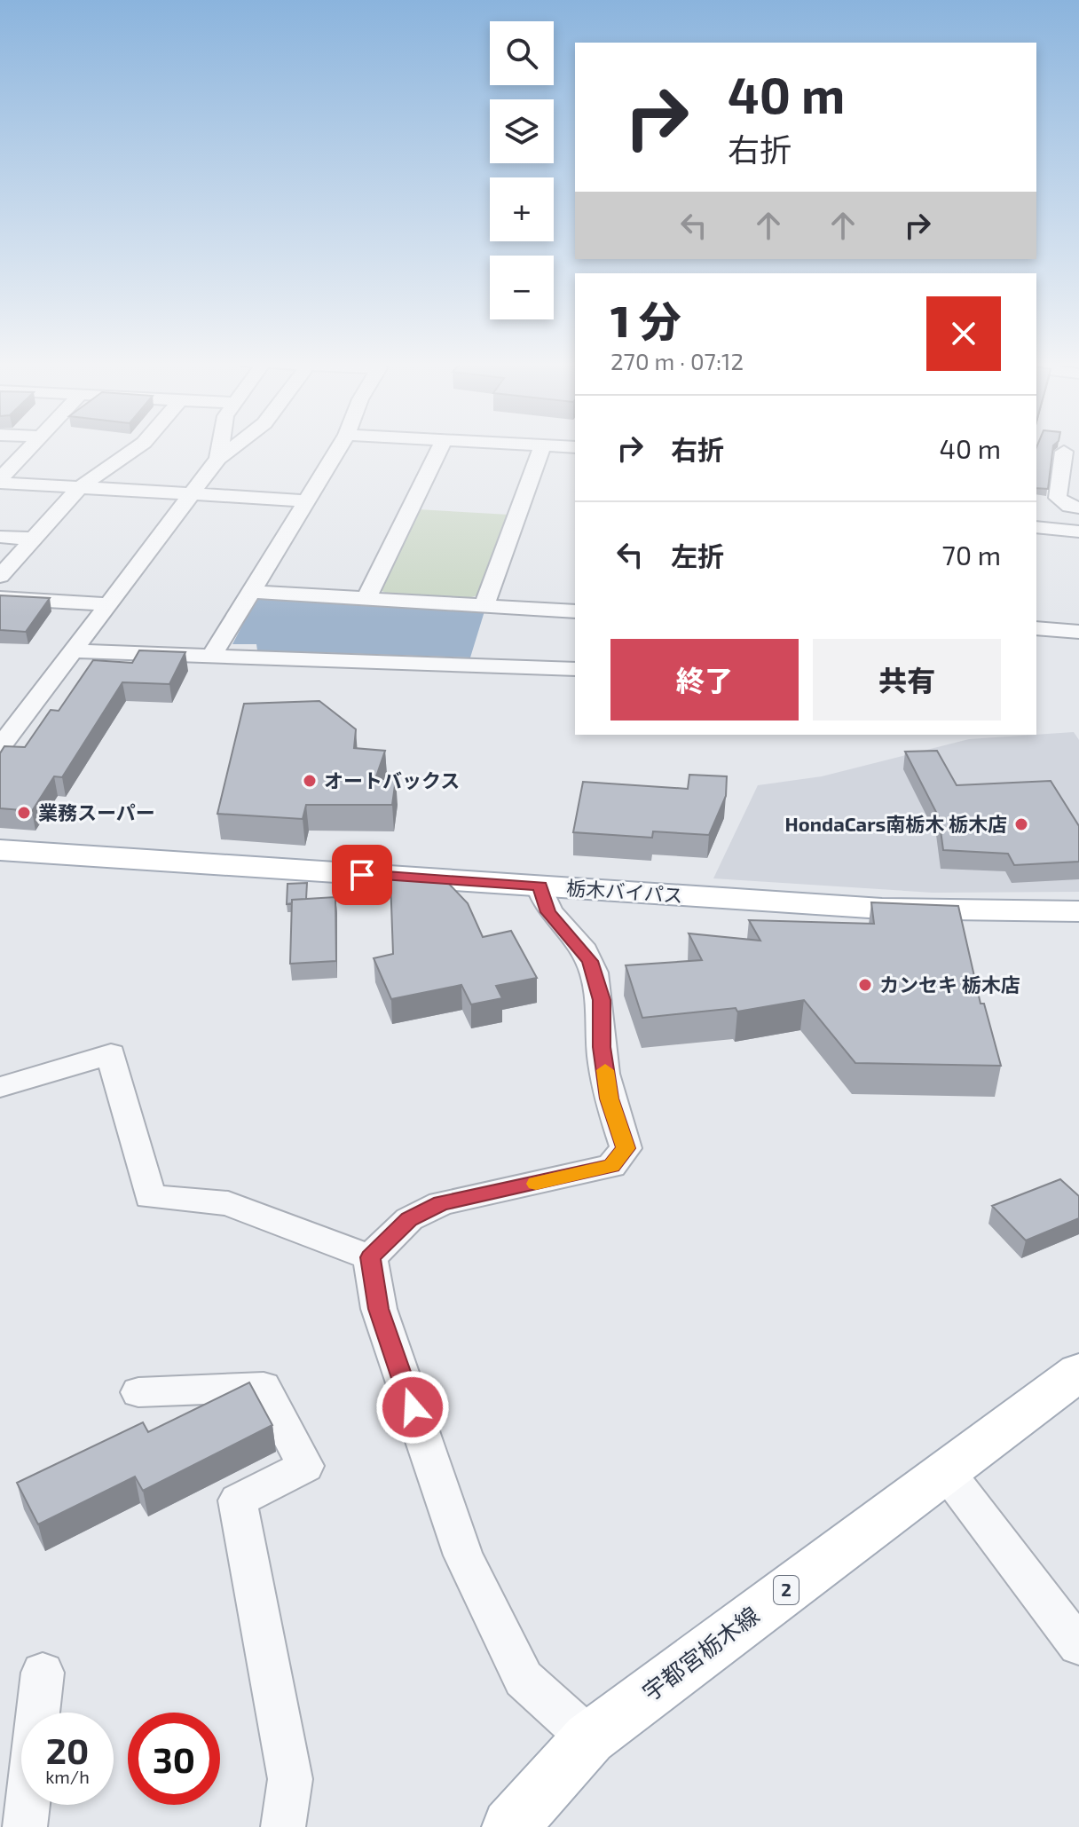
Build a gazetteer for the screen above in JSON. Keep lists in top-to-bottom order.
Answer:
{
  "streets": {
    "main road": ["栃木バイパス", "2", "宇都宮栃木線"]
  },
  "places": [
    "オートバックス",
    "業務スーパー",
    "HondaCars南栃木 栃木店",
    "カンセキ 栃木店"
  ],
  "page": {
    "map_buttons": ["+", "−"],
    "turn": ["40 m", "右折"],
    "heading": ["1 分", "270 m · 07:12"],
    "list": [
      {
        "name": "右折",
        "value": "40 m"
      },
      {
        "name": "左折",
        "value": "70 m"
      }
    ],
    "buttons": ["終了", "共有"],
    "speed": "20 km/h",
    "limit": "30"
  }
}
